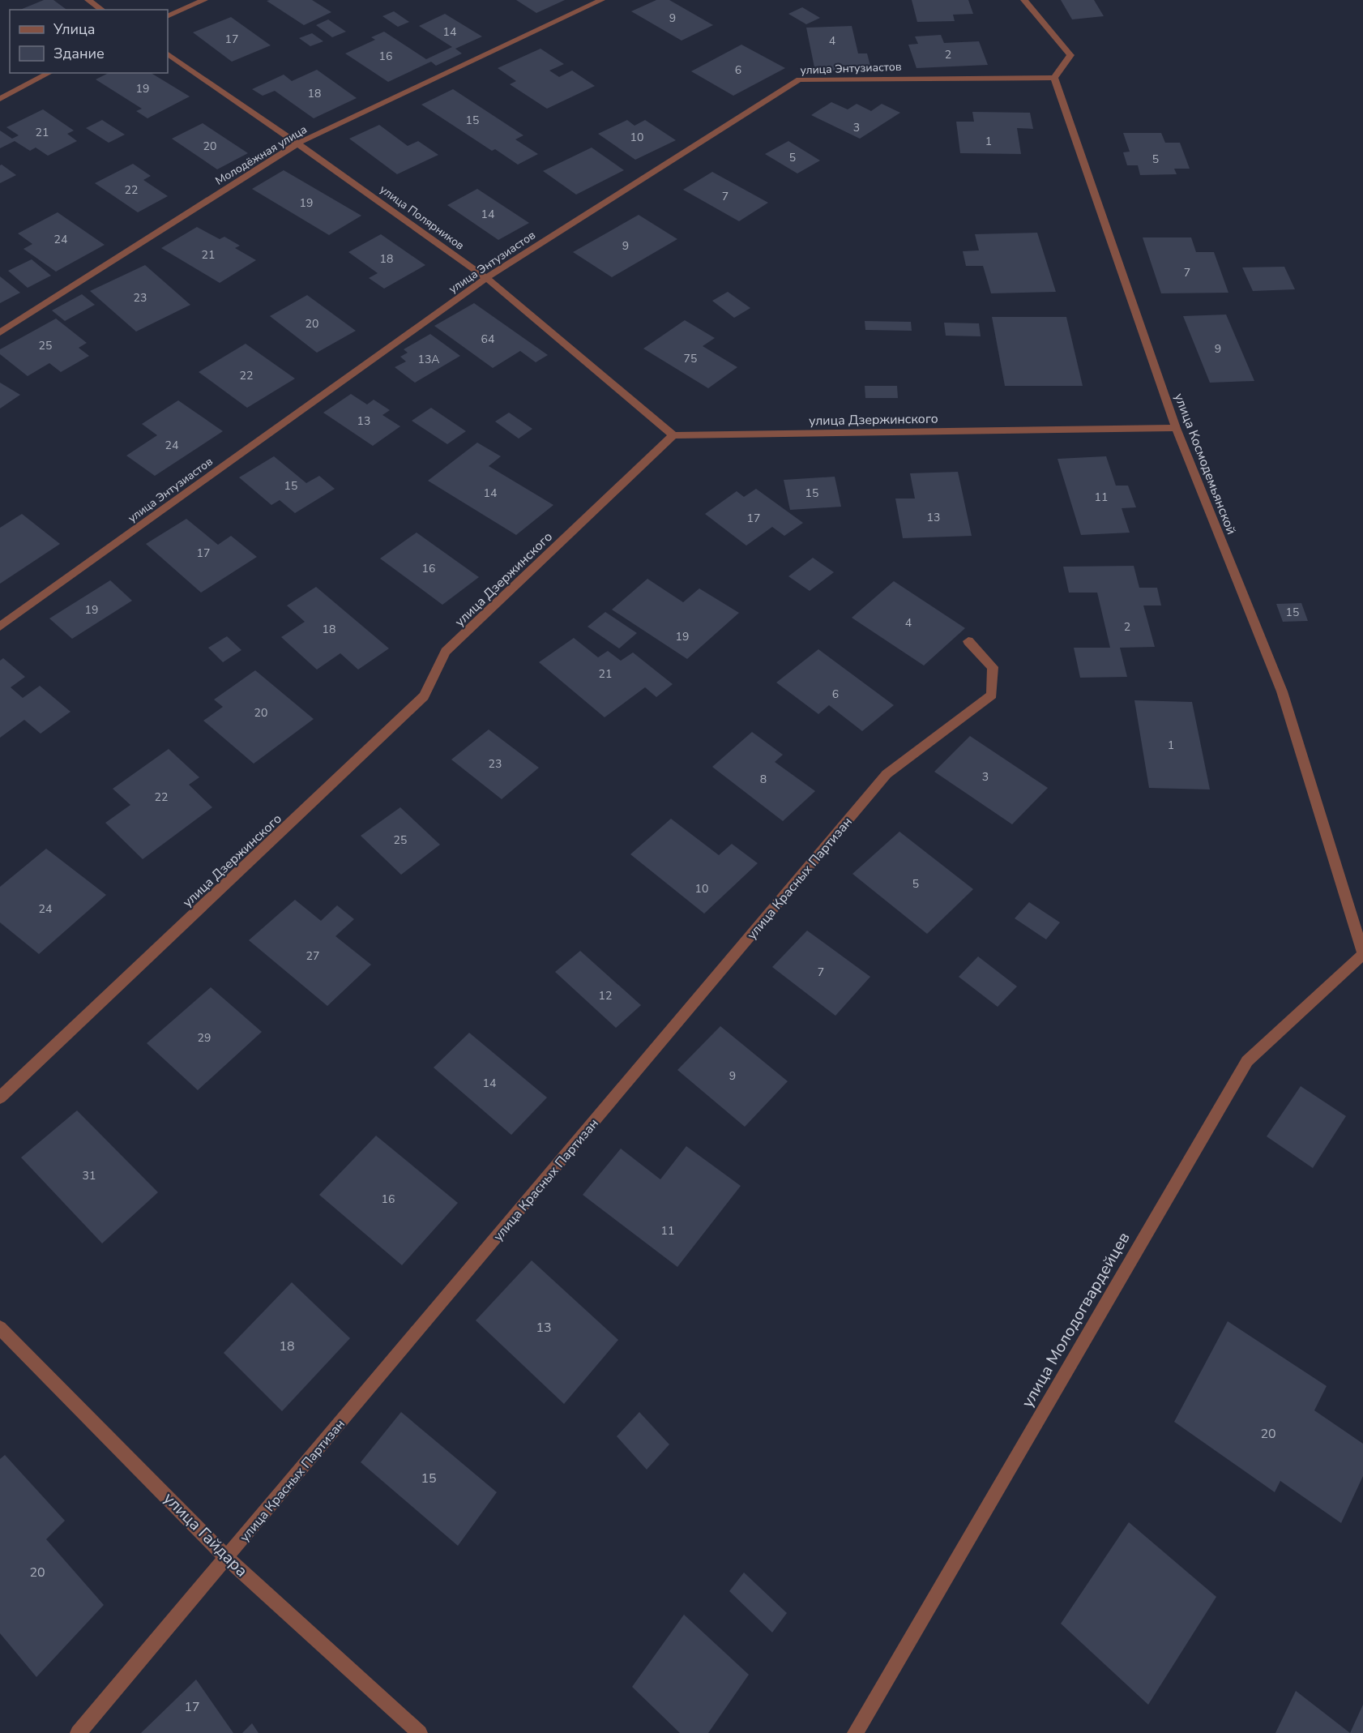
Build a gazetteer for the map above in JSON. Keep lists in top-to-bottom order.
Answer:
{
  "streets": {
    "street": [
      "улица Энтузиастов",
      "Молодёжная улица",
      "улица Полярников",
      "улица Дзержинского",
      "улица Космодемьянской",
      "улица Красных Партизан",
      "улица Молодогвардейцев",
      "улица Гайдара"
    ]
  },
  "crossings": [
    ["улица Энтузиастов", "улица Полярников"],
    ["улица Энтузиастов", "улица Космодемьянской"],
    ["Молодёжная улица", "улица Полярников"],
    ["улица Полярников", "улица Дзержинского"],
    ["улица Дзержинского", "улица Космодемьянской"],
    ["улица Космодемьянской", "улица Молодогвардейцев"],
    ["улица Красных Партизан", "улица Гайдара"]
  ],
  "house_numbers": [
    "9",
    "14",
    "17",
    "4",
    "2",
    "16",
    "6",
    "19",
    "18",
    "15",
    "3",
    "21",
    "10",
    "1",
    "20",
    "5",
    "5",
    "22",
    "7",
    "19",
    "14",
    "24",
    "9",
    "21",
    "18",
    "7",
    "23",
    "20",
    "64",
    "25",
    "9",
    "75",
    "13А",
    "22",
    "13",
    "24",
    "15",
    "14",
    "15",
    "11",
    "13",
    "17",
    "17",
    "16",
    "19",
    "15",
    "4",
    "2",
    "18",
    "19",
    "21",
    "6",
    "20",
    "1",
    "23",
    "3",
    "8",
    "22",
    "25",
    "5",
    "10",
    "24",
    "27",
    "7",
    "12",
    "29",
    "9",
    "14",
    "31",
    "16",
    "11",
    "13",
    "18",
    "20",
    "15",
    "20",
    "17"
  ],
  "legend": ["Улица", "Здание"]
}
